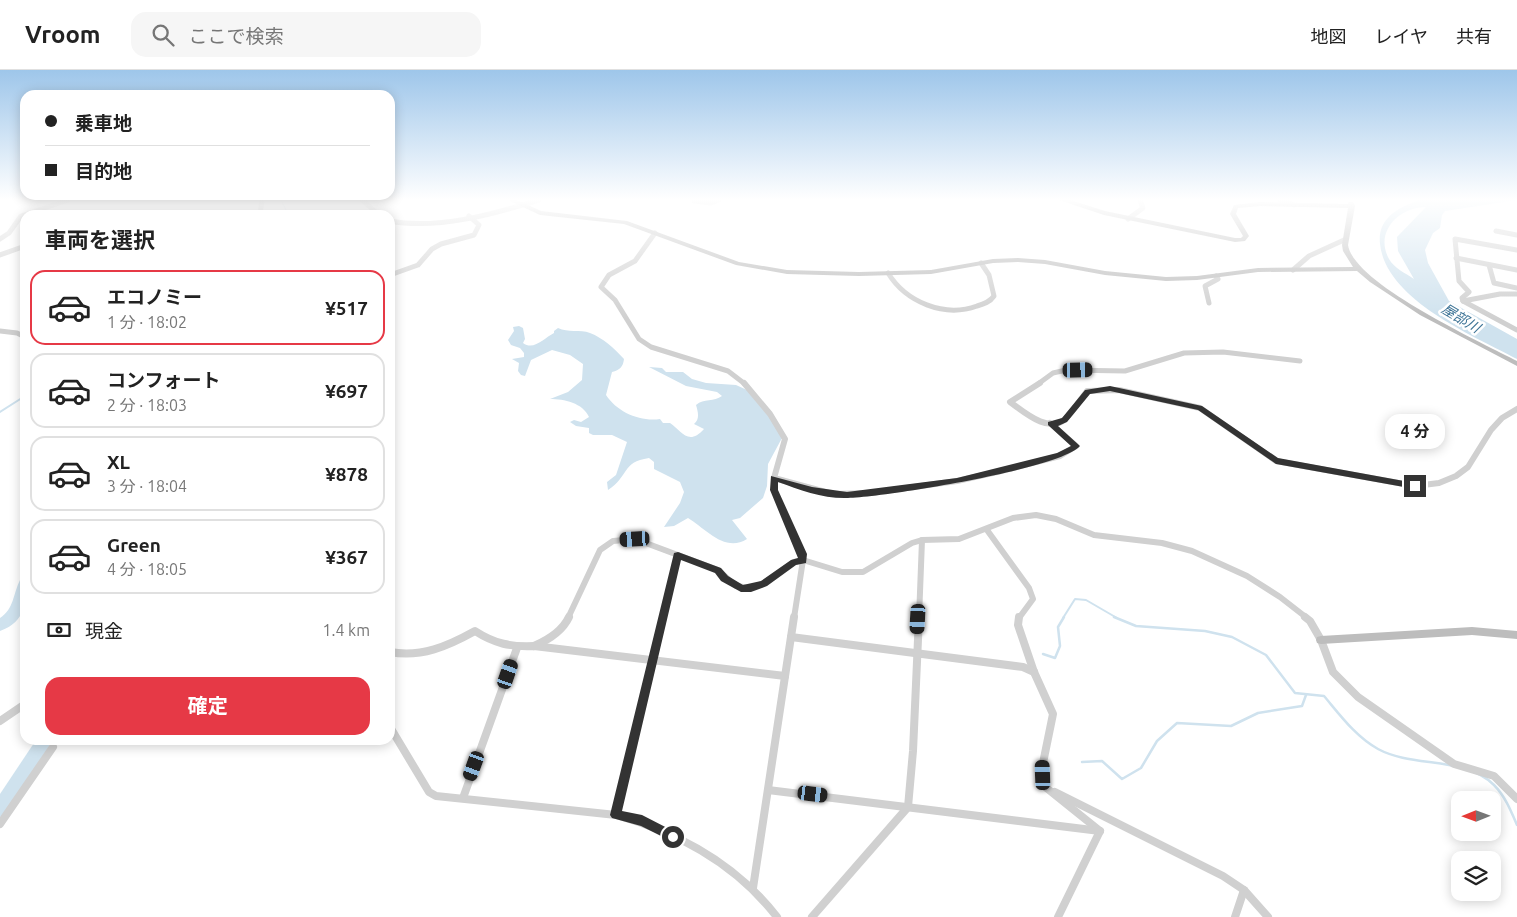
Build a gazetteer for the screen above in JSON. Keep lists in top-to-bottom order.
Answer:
{
  "water": ["屋部川"],
  "north": "left",
  "page": {
    "header": "Vroom",
    "search": "ここで検索",
    "nav": ["地図", "レイヤ", "共有"],
    "banner": ["乗車地", "目的地"],
    "heading": "車両を選択",
    "list": [
      {
        "name": "エコノミー",
        "note": "1 分 · 18:02",
        "value": "¥517"
      },
      {
        "name": "コンフォート",
        "note": "2 分 · 18:03",
        "value": "¥697"
      },
      {
        "name": "XL",
        "note": "3 分 · 18:04",
        "value": "¥878"
      },
      {
        "name": "Green",
        "note": "4 分 · 18:05",
        "value": "¥367"
      }
    ],
    "bubble": "4 分",
    "pay": ["現金", "1.4 km"],
    "buttons": "確定"
  }
}
